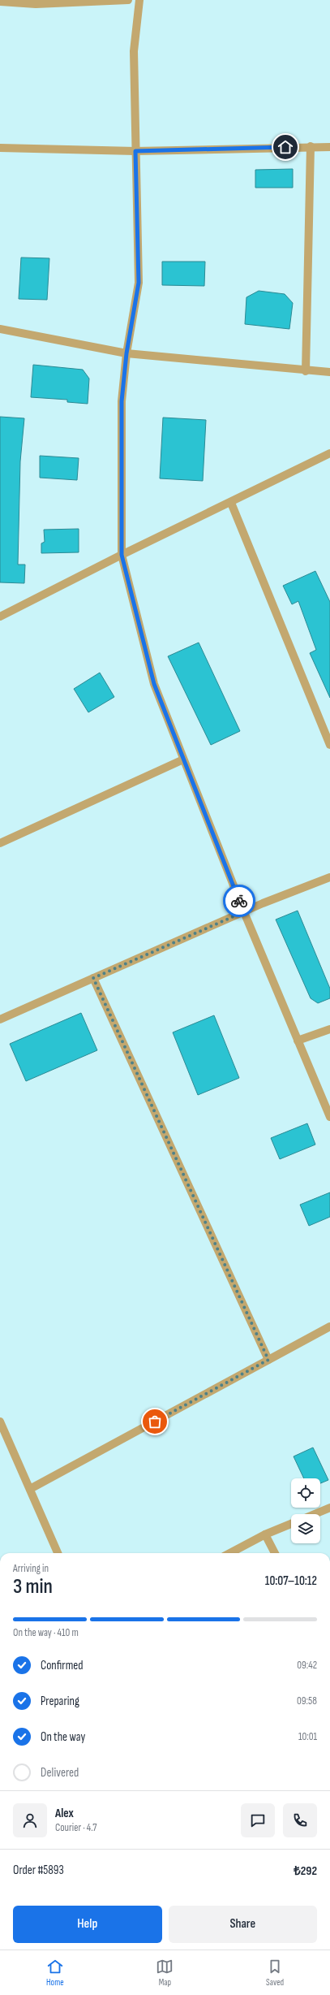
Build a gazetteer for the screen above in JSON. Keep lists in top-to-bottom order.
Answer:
{
  "page": {
    "heading": ["3 min", "Arriving in", "10:07–10:12"],
    "panel": [
      "Alex",
      "Courier · 4.7",
      "Order #5893",
      "₺292"
    ],
    "bar": "On the way · 410 m",
    "list": [
      ["Confirmed", "09:42"],
      ["Preparing", "09:58"],
      ["On the way", "10:01"],
      "Delivered"
    ],
    "buttons": ["Help", "Share"],
    "tabs": ["Home", "Map", "Saved"]
  }
}
